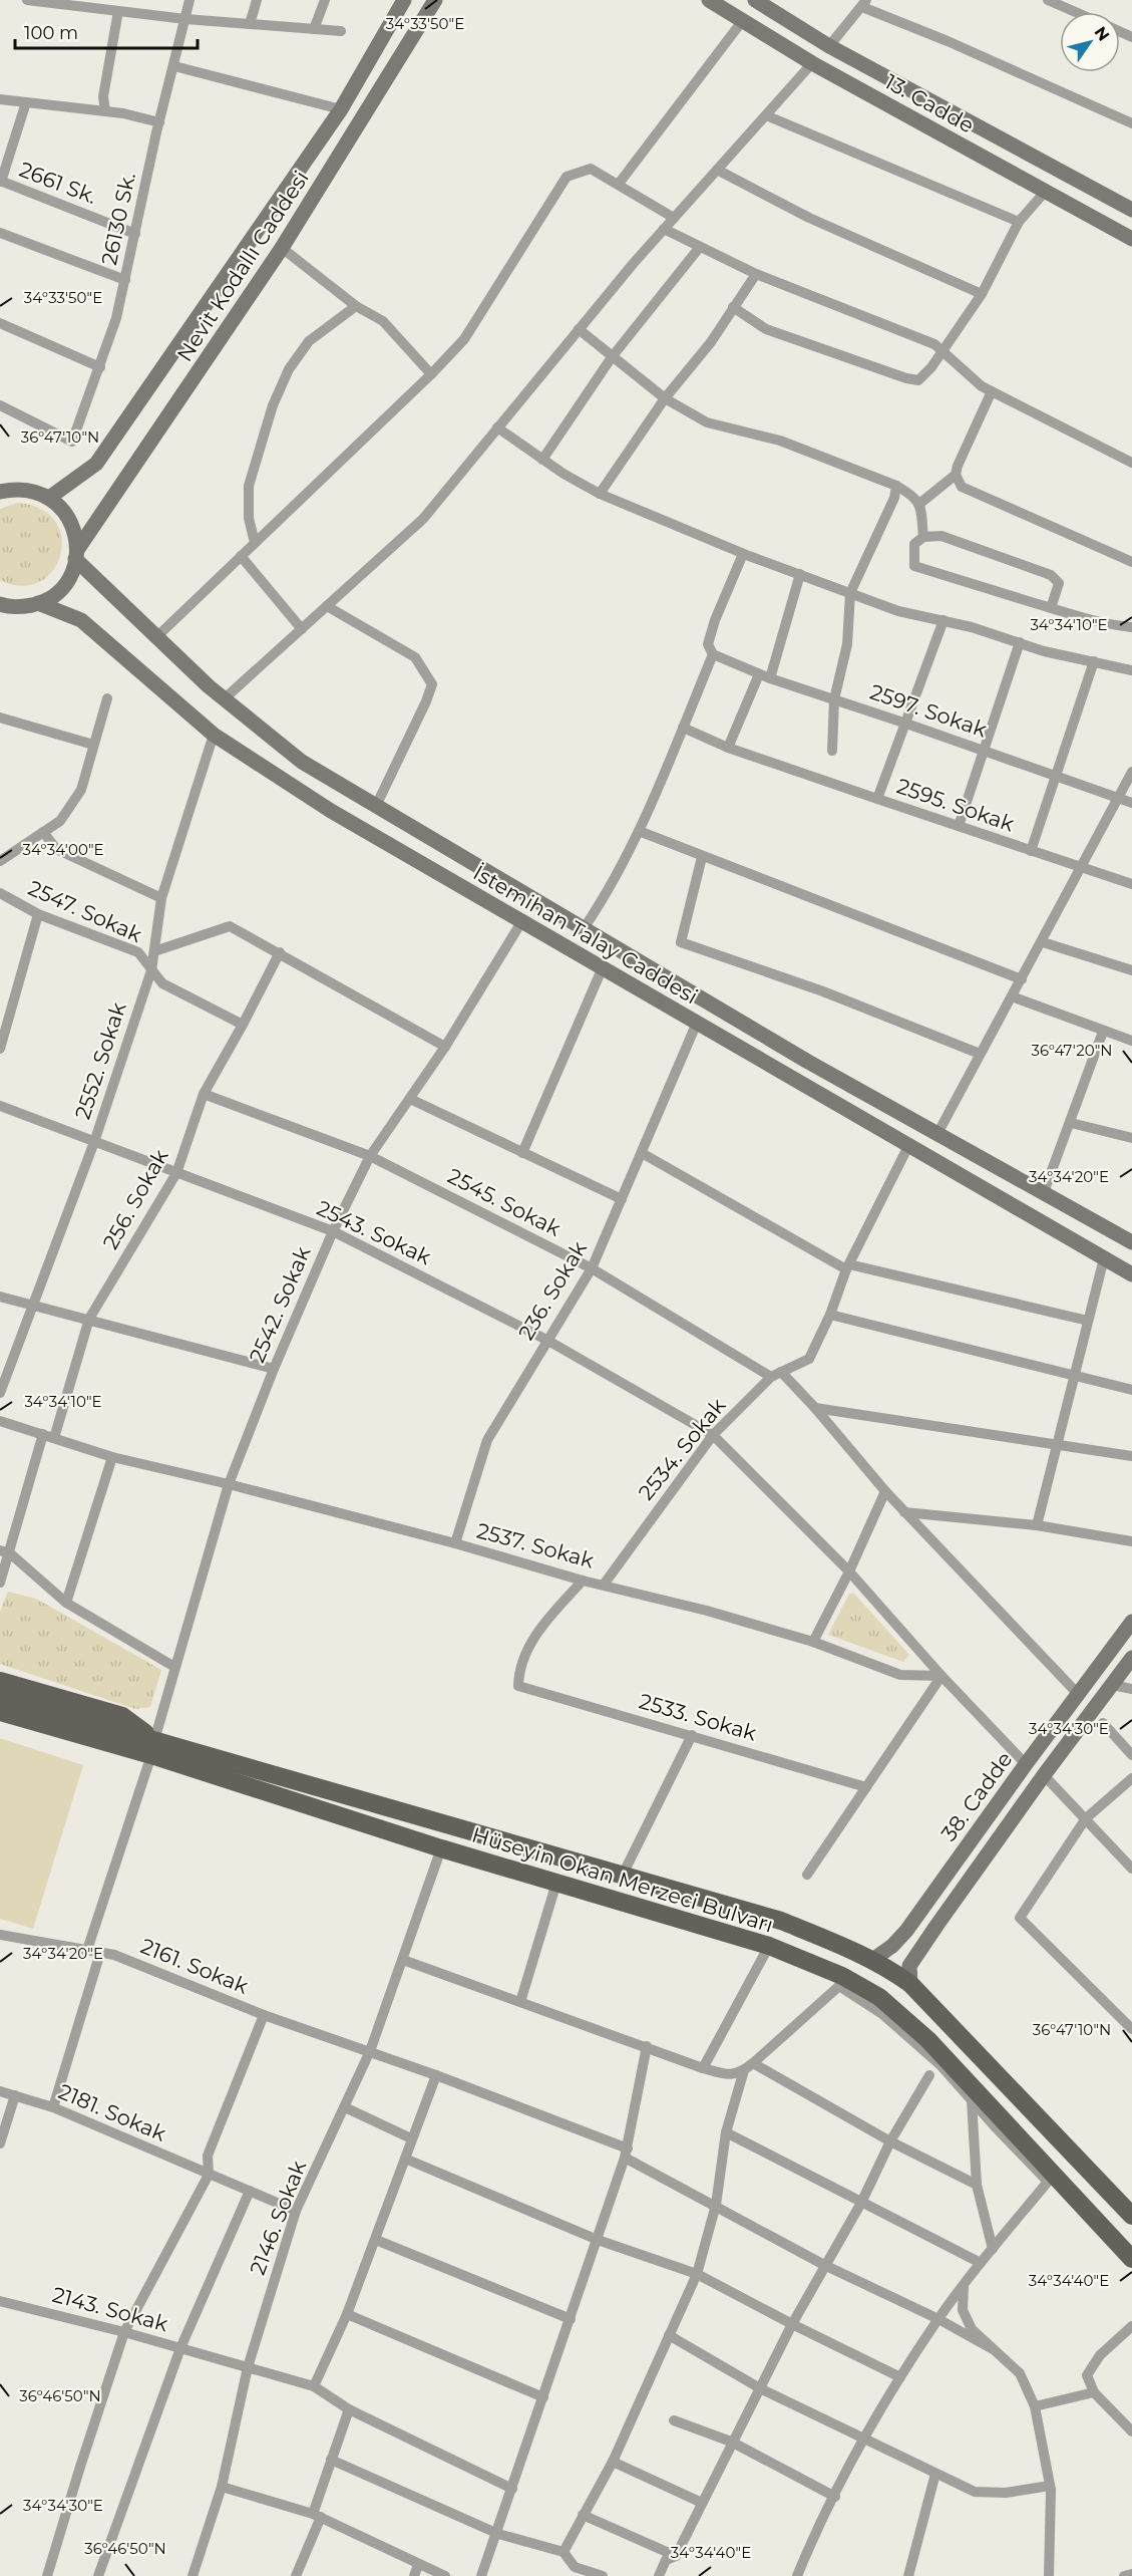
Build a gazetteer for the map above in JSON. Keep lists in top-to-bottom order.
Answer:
{
  "streets": {
    "main road": ["Hüseyin Okan Merzeci Bulvarı"],
    "street": [
      "13. Cadde",
      "2661 Sk.",
      "26130 Sk.",
      "Nevit Kodallı Caddesi",
      "2597. Sokak",
      "2595. Sokak",
      "2547. Sokak",
      "İstemihan Talay Caddesi",
      "2552. Sokak",
      "256. Sokak",
      "2545. Sokak",
      "2543. Sokak",
      "236. Sokak",
      "2542. Sokak",
      "2534. Sokak",
      "2537. Sokak",
      "2533. Sokak",
      "38. Cadde",
      "2161. Sokak",
      "2181. Sokak",
      "2146. Sokak",
      "2143. Sokak"
    ]
  },
  "crossings": [
    ["2661 Sk.", "26130 Sk."],
    ["Nevit Kodallı Caddesi", "İstemihan Talay Caddesi"],
    ["2597. Sokak", "2595. Sokak"],
    ["2547. Sokak", "2552. Sokak"],
    ["2547. Sokak", "256. Sokak"],
    ["İstemihan Talay Caddesi", "2552. Sokak"],
    ["İstemihan Talay Caddesi", "236. Sokak"],
    ["İstemihan Talay Caddesi", "2542. Sokak"],
    ["2552. Sokak", "2543. Sokak"],
    ["256. Sokak", "2545. Sokak"],
    ["256. Sokak", "2543. Sokak"],
    ["256. Sokak", "2537. Sokak"],
    ["2545. Sokak", "236. Sokak"],
    ["2545. Sokak", "2542. Sokak"],
    ["2545. Sokak", "2534. Sokak"],
    ["2545. Sokak", "38. Cadde"],
    ["2543. Sokak", "236. Sokak"],
    ["2543. Sokak", "2542. Sokak"],
    ["2543. Sokak", "2534. Sokak"],
    ["2543. Sokak", "2537. Sokak"],
    ["236. Sokak", "2537. Sokak"],
    ["2542. Sokak", "2537. Sokak"],
    ["2542. Sokak", "Hüseyin Okan Merzeci Bulvarı"],
    ["2542. Sokak", "2161. Sokak"],
    ["2534. Sokak", "2537. Sokak"],
    ["2537. Sokak", "2533. Sokak"],
    ["38. Cadde", "Hüseyin Okan Merzeci Bulvarı"],
    ["Hüseyin Okan Merzeci Bulvarı", "2146. Sokak"],
    ["2161. Sokak", "2146. Sokak"],
    ["2181. Sokak", "2146. Sokak"],
    ["2146. Sokak", "2143. Sokak"]
  ],
  "scale_bar": "100 m",
  "north": "top right",
  "coordinates": [
    "34°33'50\"E",
    "36°47'10\"N",
    "34°34'10\"E",
    "34°34'00\"E",
    "36°47'20\"N",
    "34°34'20\"E",
    "34°34'30\"E",
    "34°34'40\"E",
    "36°46'50\"N"
  ]
}
